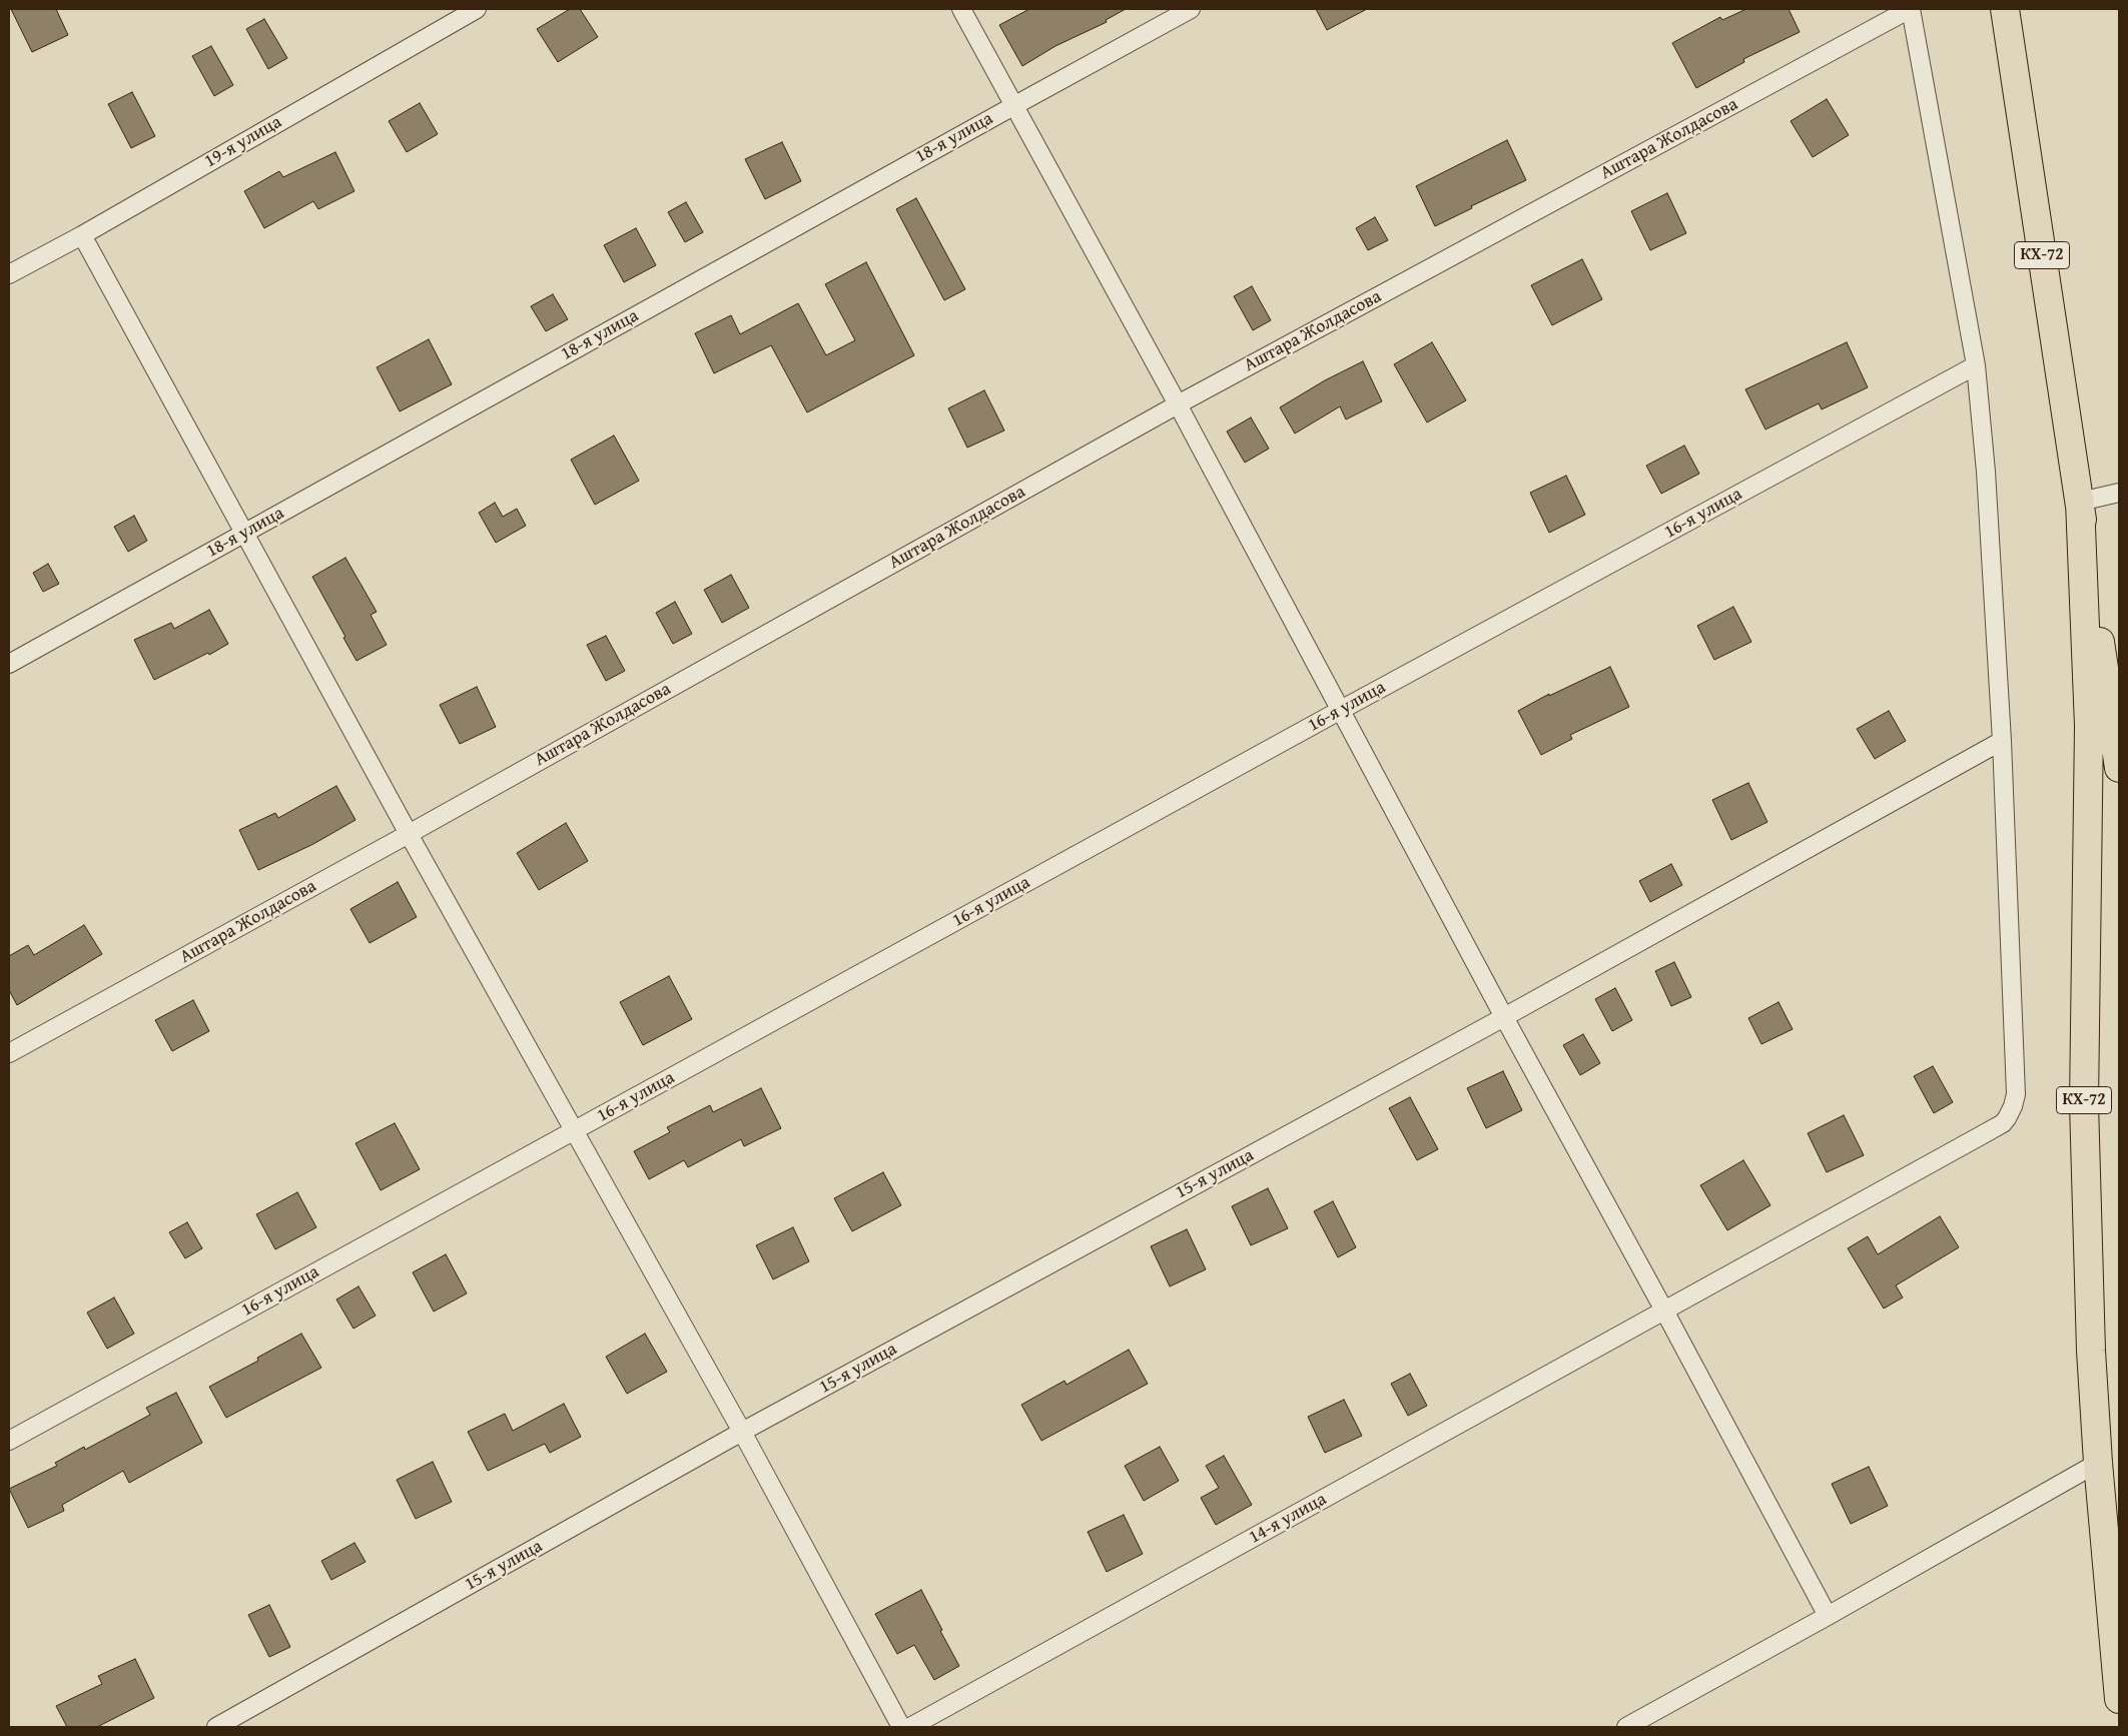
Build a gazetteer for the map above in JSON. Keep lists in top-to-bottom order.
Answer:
{
  "streets": {
    "main road": ["КХ-72"],
    "street": [
      "18-я улица",
      "Аштара Жолдасова",
      "19-я улица",
      "16-я улица",
      "15-я улица",
      "14-я улица"
    ]
  },
  "crossings": [
    ["Аштара Жолдасова", "14-я улица"],
    ["16-я улица", "14-я улица"],
    ["15-я улица", "14-я улица"]
  ]
}
